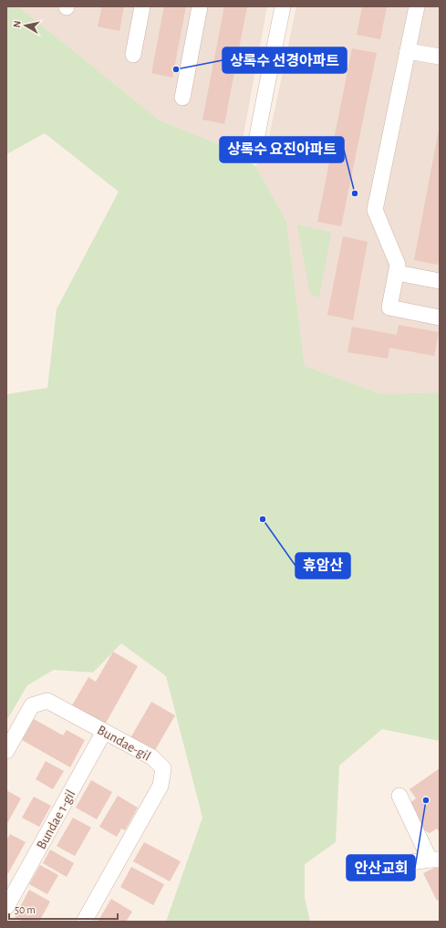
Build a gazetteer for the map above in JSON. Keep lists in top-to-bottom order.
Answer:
{
  "streets": {
    "street": ["Bundae-gil", "Bundae 1-gil"]
  },
  "crossings": [
    ["Bundae-gil", "Bundae 1-gil"]
  ],
  "places": [
    "상록수 선경아파트",
    "상록수 요진아파트",
    "휴암산",
    "안산교회"
  ],
  "scale_bar": "50 m",
  "north": "left"
}
